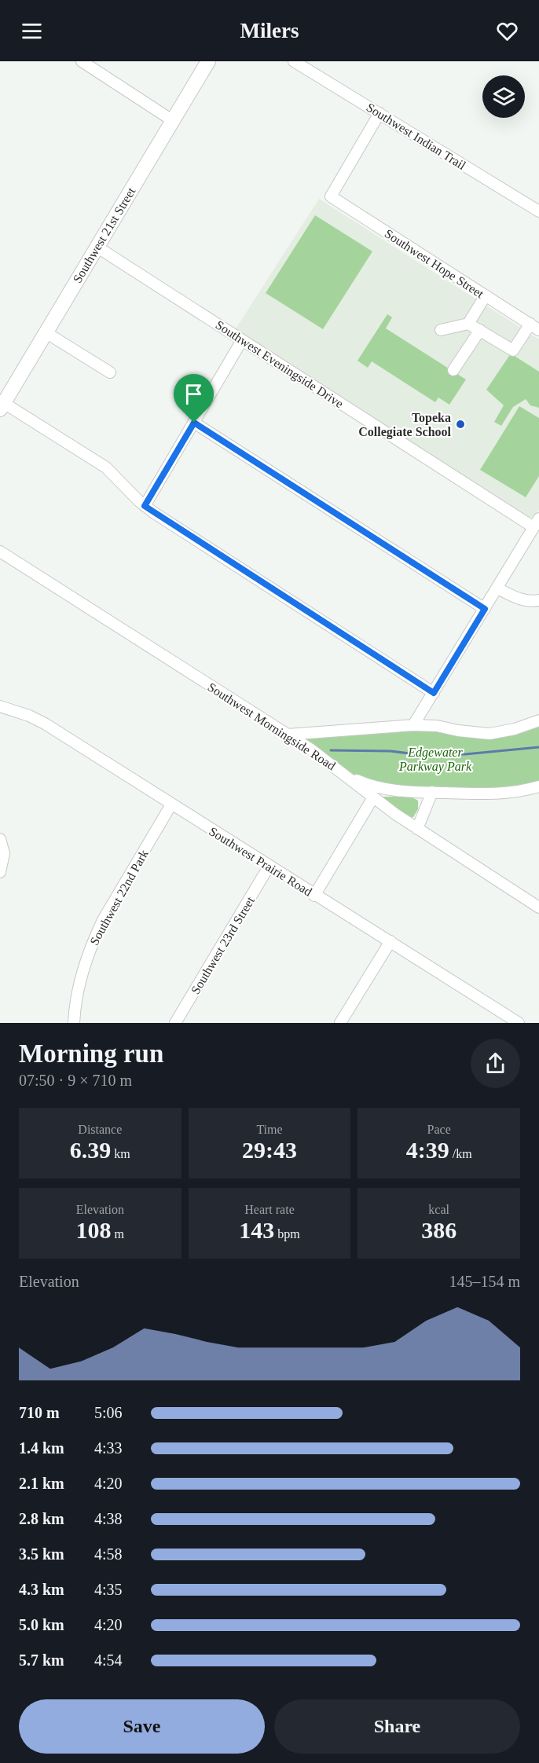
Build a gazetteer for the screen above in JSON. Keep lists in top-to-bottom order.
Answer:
{
  "streets": {
    "main road": ["Southwest 21st Street"],
    "street": [
      "Southwest Indian Trail",
      "Southwest Hope Street",
      "Southwest Eveningside Drive",
      "Southwest Morningside Road",
      "Southwest Prairie Road",
      "Southwest 22nd Park",
      "Southwest 23rd Street"
    ]
  },
  "crossings": [
    ["Southwest Indian Trail", "Southwest Hope Street"],
    ["Southwest 21st Street", "Southwest Eveningside Drive"],
    ["Southwest Prairie Road", "Southwest 22nd Park"],
    ["Southwest Prairie Road", "Southwest 23rd Street"]
  ],
  "parks": ["Edgewater Parkway Park"],
  "places": ["Topeka Collegiate School"],
  "page": {
    "header": "Milers",
    "heading": ["Morning run", "07:50 · 9 × 710 m"],
    "stats": [
      ["Distance", "6.39 km"],
      ["Time", "29:43"],
      ["Pace", "4:39 /km"],
      ["Elevation", "108 m"],
      ["Heart rate", "143 bpm"],
      ["kcal", "386"]
    ],
    "chart": ["Elevation", "145–154 m"],
    "list": [
      {
        "name": "710 m",
        "note": "5:06"
      },
      {
        "name": "1.4 km",
        "note": "4:33"
      },
      {
        "name": "2.1 km",
        "note": "4:20"
      },
      {
        "name": "2.8 km",
        "note": "4:38"
      },
      {
        "name": "3.5 km",
        "note": "4:58"
      },
      {
        "name": "4.3 km",
        "note": "4:35"
      },
      {
        "name": "5.0 km",
        "note": "4:20"
      },
      {
        "name": "5.7 km",
        "note": "4:54"
      }
    ],
    "buttons": ["Save", "Share"]
  }
}
